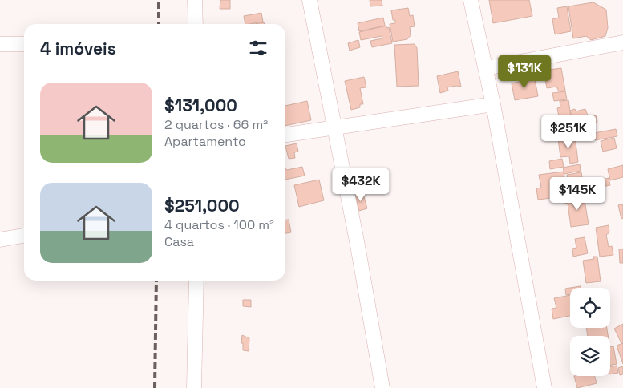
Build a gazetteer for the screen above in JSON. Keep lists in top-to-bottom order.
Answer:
{
  "page": {
    "heading": "4 imóveis",
    "price": [
      "$131K",
      "$251K",
      "$432K",
      "$145K"
    ],
    "list": [
      {
        "name": "$131,000",
        "note": "2 quartos · 66 m² · Apartamento"
      },
      {
        "name": "$251,000",
        "note": "4 quartos · 100 m² · Casa"
      }
    ]
  }
}
